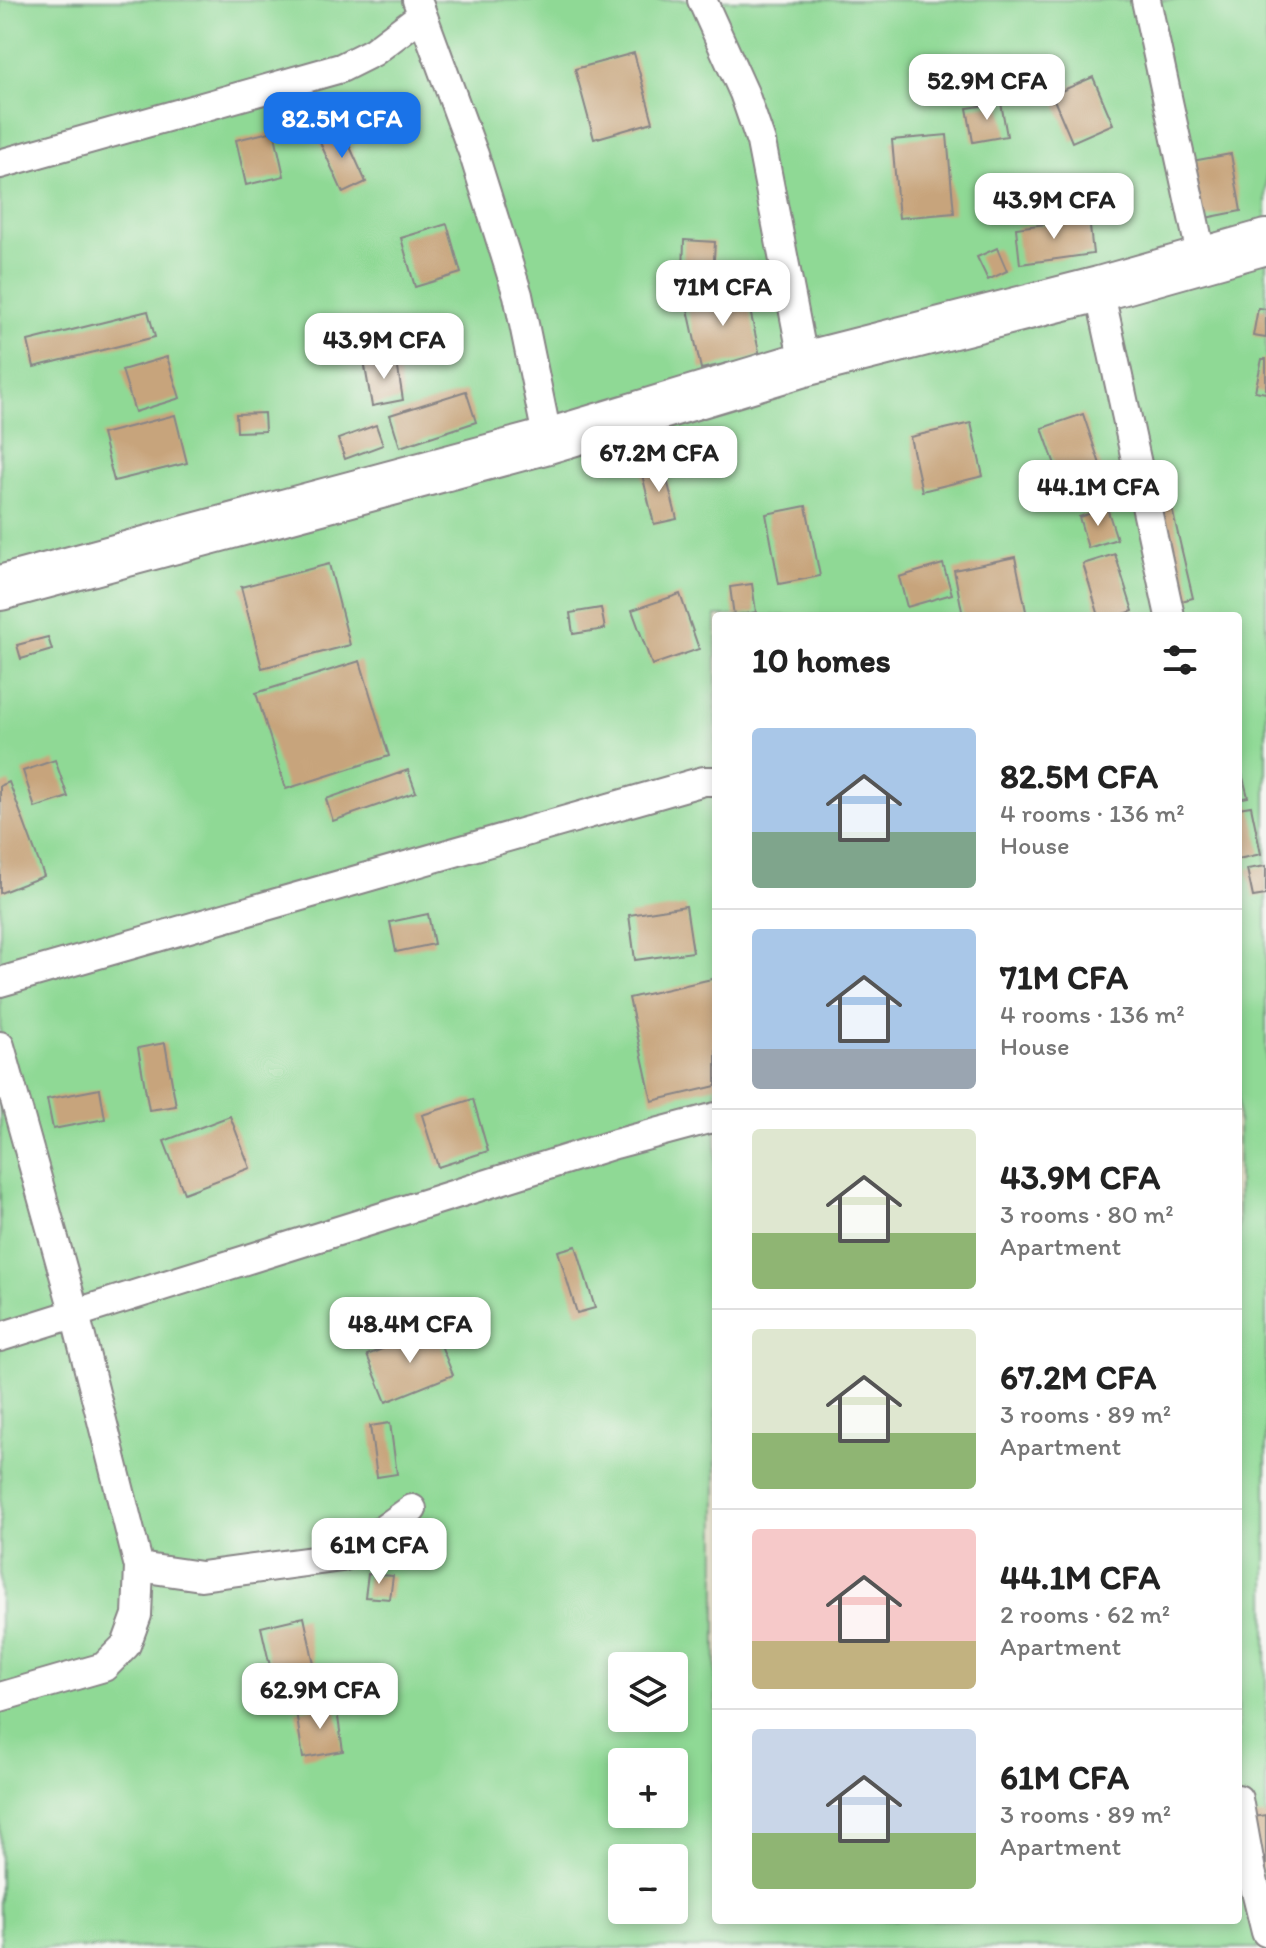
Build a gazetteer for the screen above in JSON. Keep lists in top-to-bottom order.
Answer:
{
  "page": {
    "price": [
      "52.9M CFA",
      "82.5M CFA",
      "43.9M CFA",
      "71M CFA",
      "43.9M CFA",
      "67.2M CFA",
      "44.1M CFA",
      "48.4M CFA",
      "61M CFA",
      "62.9M CFA"
    ],
    "heading": "10 homes",
    "list": [
      {
        "name": "82.5M CFA",
        "note": "4 rooms · 136 m² · House"
      },
      {
        "name": "71M CFA",
        "note": "4 rooms · 136 m² · House"
      },
      {
        "name": "43.9M CFA",
        "note": "3 rooms · 80 m² · Apartment"
      },
      {
        "name": "67.2M CFA",
        "note": "3 rooms · 89 m² · Apartment"
      },
      {
        "name": "44.1M CFA",
        "note": "2 rooms · 62 m² · Apartment"
      },
      {
        "name": "61M CFA",
        "note": "3 rooms · 89 m² · Apartment"
      }
    ],
    "map_buttons": ["+", "−"]
  }
}
